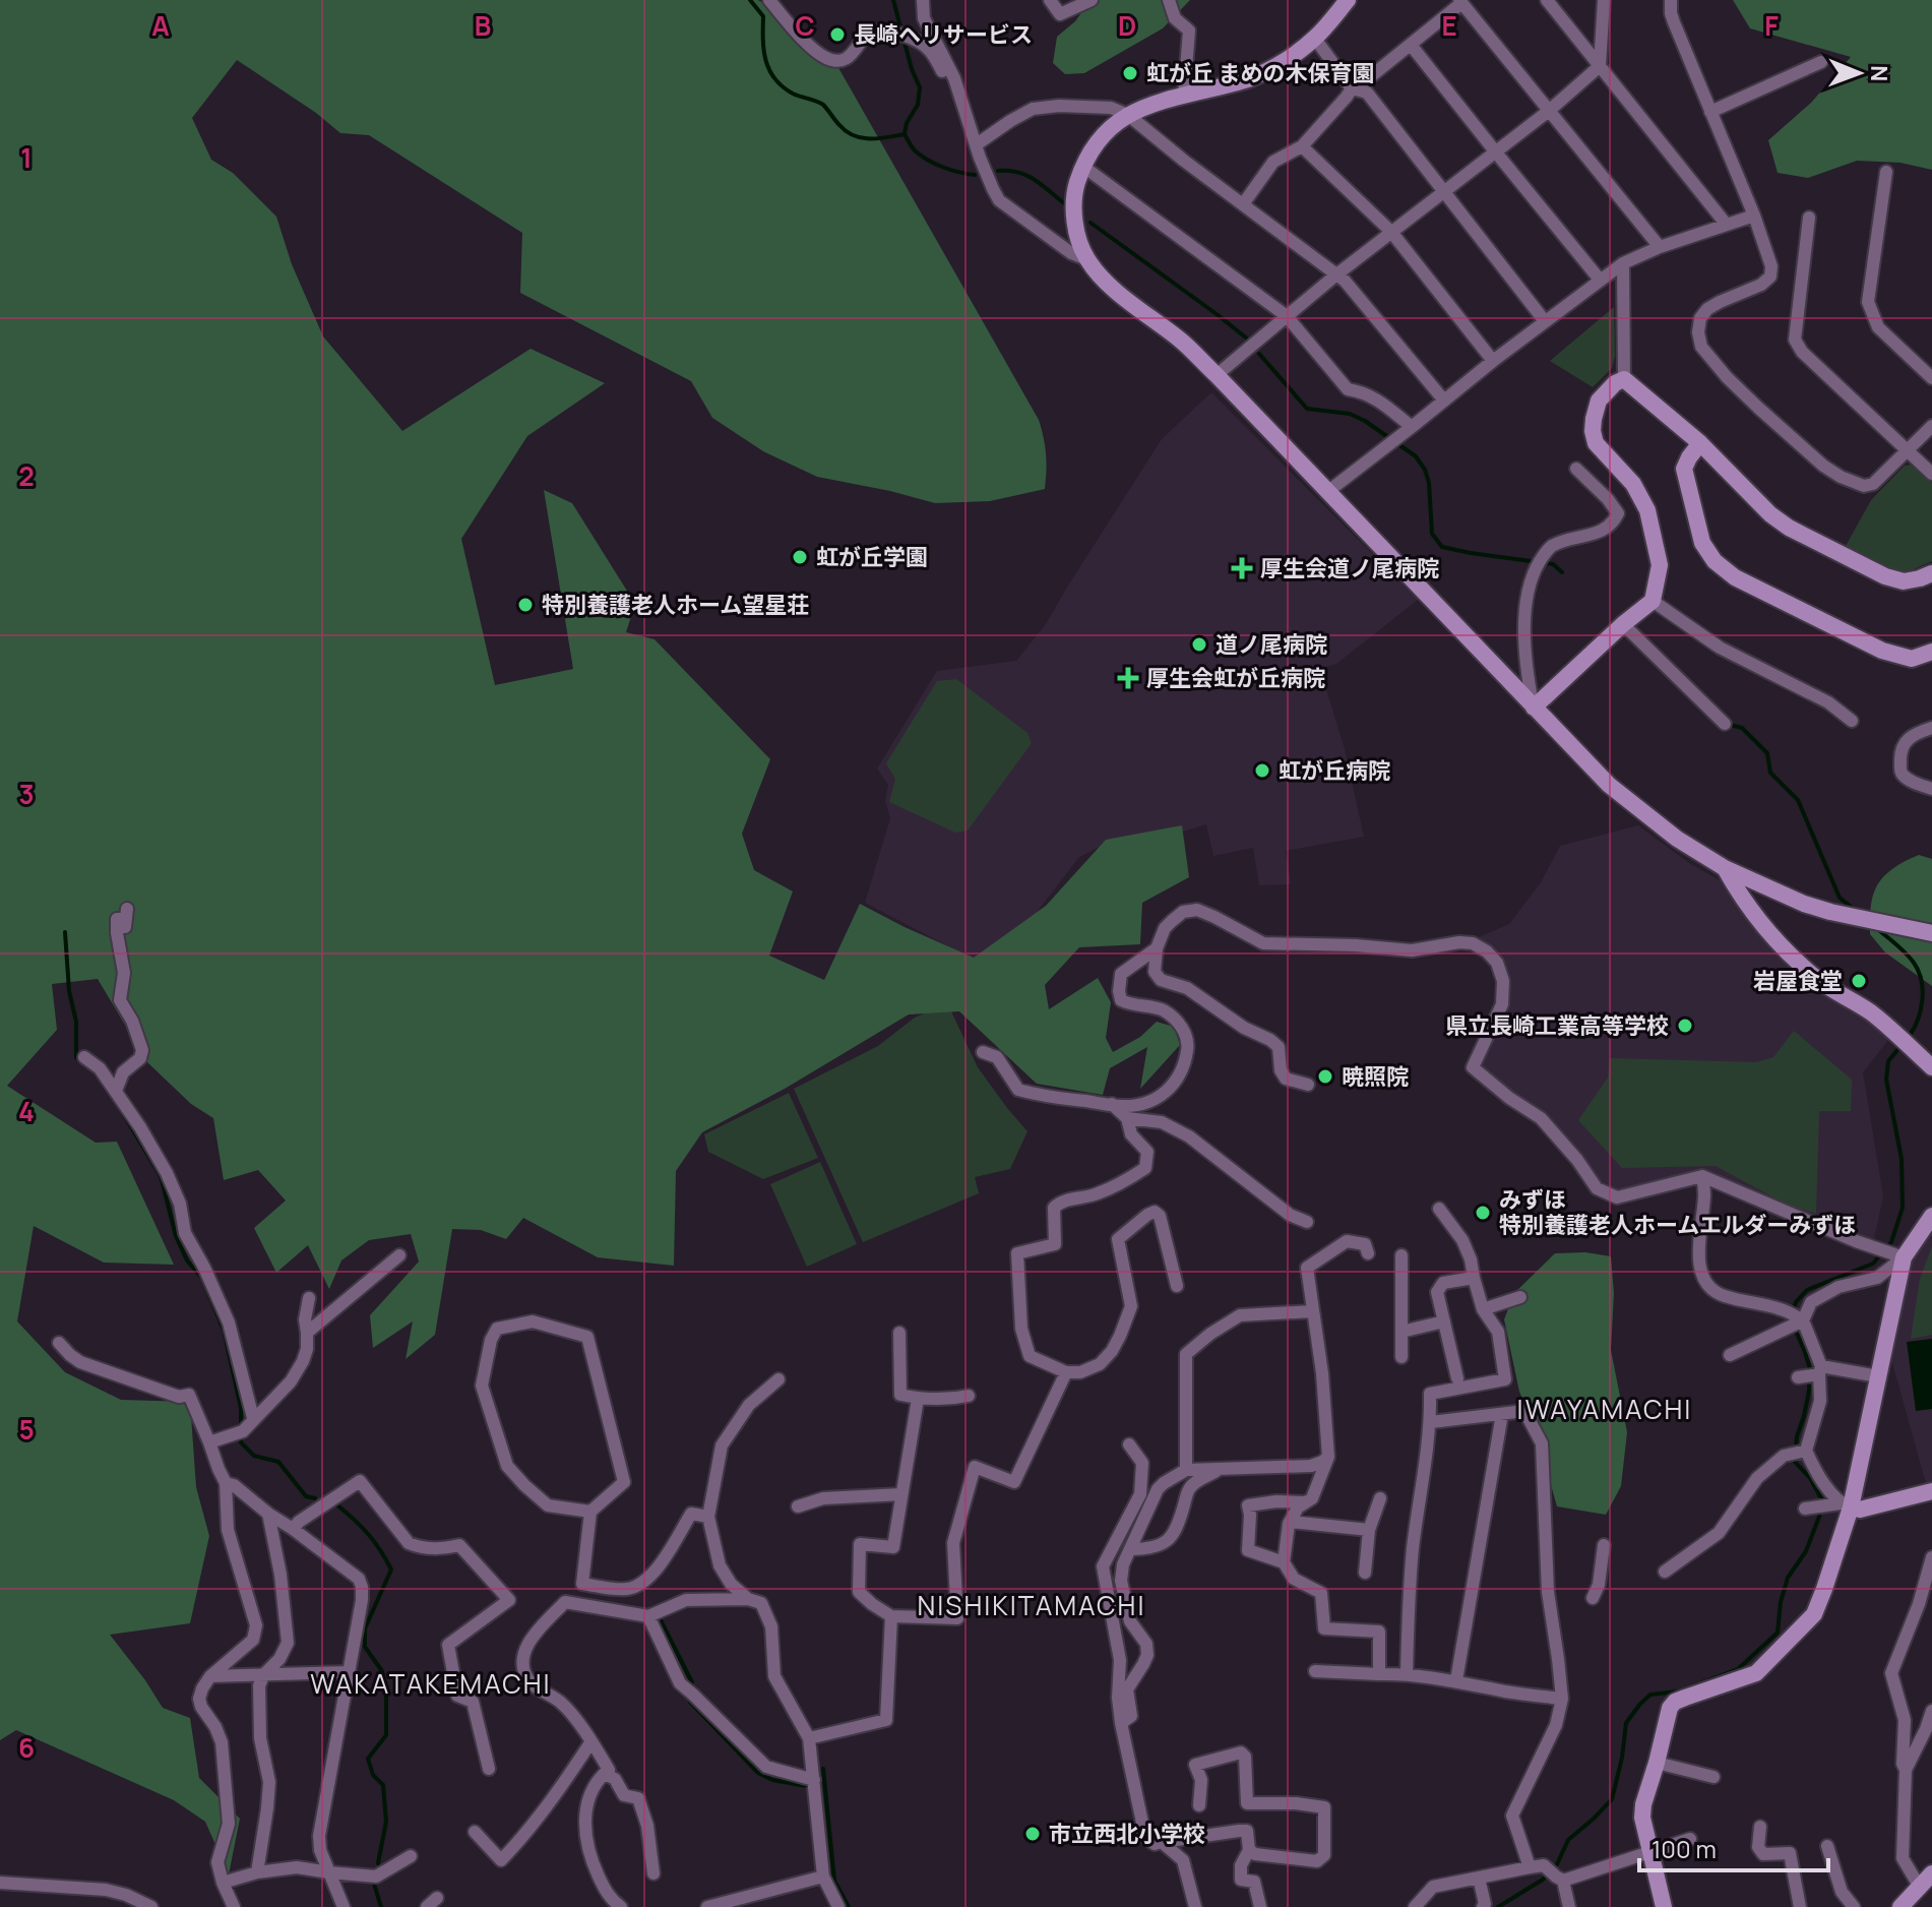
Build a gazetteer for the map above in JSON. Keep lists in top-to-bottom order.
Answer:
{
  "districts": ["IWAYAMACHI", "NISHIKITAMACHI", "WAKATAKEMACHI"],
  "places": {
    "other": [
      "長崎ヘリサービス",
      "虹が丘 まめの木保育園",
      "虹が丘学園",
      "特別養護老人ホーム望星荘",
      "道ノ尾病院",
      "虹が丘病院",
      "岩屋食堂",
      "県立長崎工業高等学校",
      "暁照院",
      "みずほ 特別養護老人ホームエルダーみずほ",
      "市立西北小学校"
    ],
    "health": ["厚生会道ノ尾病院", "厚生会虹が丘病院"]
  },
  "scale_bar": "100 m",
  "north": "right",
  "grid": {
    "columns": [
      "A",
      "B",
      "C",
      "D",
      "E",
      "F"
    ],
    "rows": [
      "1",
      "2",
      "3",
      "4",
      "5",
      "6"
    ]
  }
}
